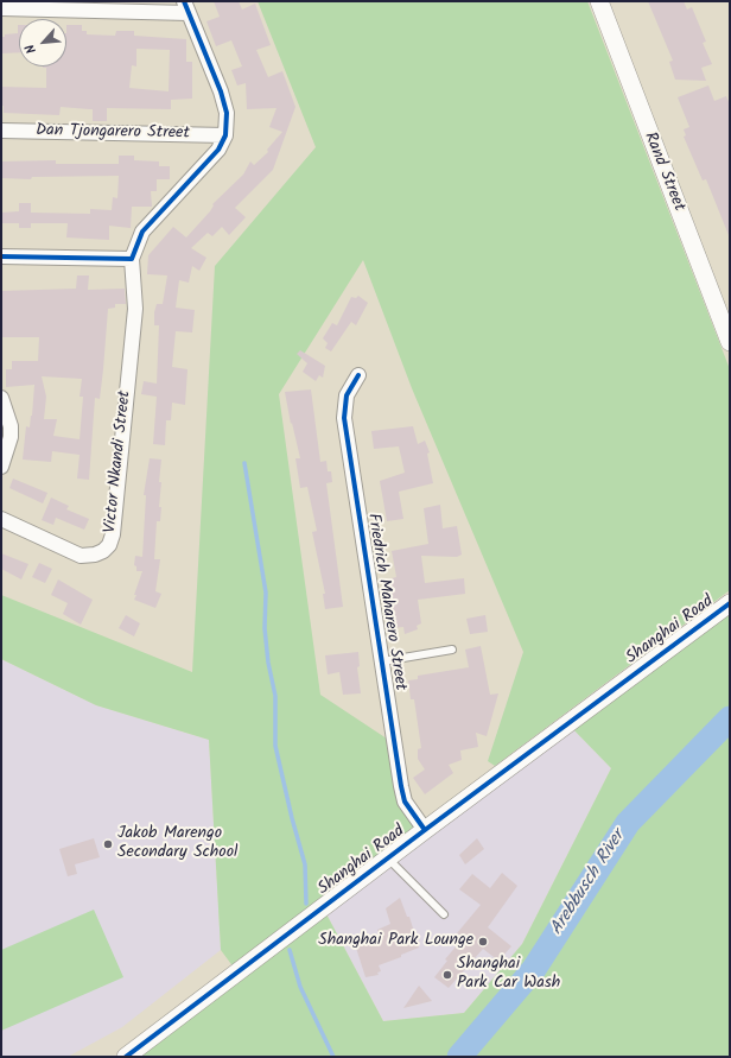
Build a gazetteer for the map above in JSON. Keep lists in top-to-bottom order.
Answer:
{
  "streets": {
    "street": [
      "Dan Tjongarero Street",
      "Rand Street",
      "Victor Nkandi Street",
      "Friedrich Maharero Street",
      "Shanghai Road"
    ]
  },
  "crossings": [
    ["Friedrich Maharero Street", "Shanghai Road"]
  ],
  "water": ["Arebbusch River"],
  "places": ["Jakob Marengo Secondary School", "Shanghai Park Lounge", "Shanghai Park Car Wash"],
  "north": "bottom left"
}
